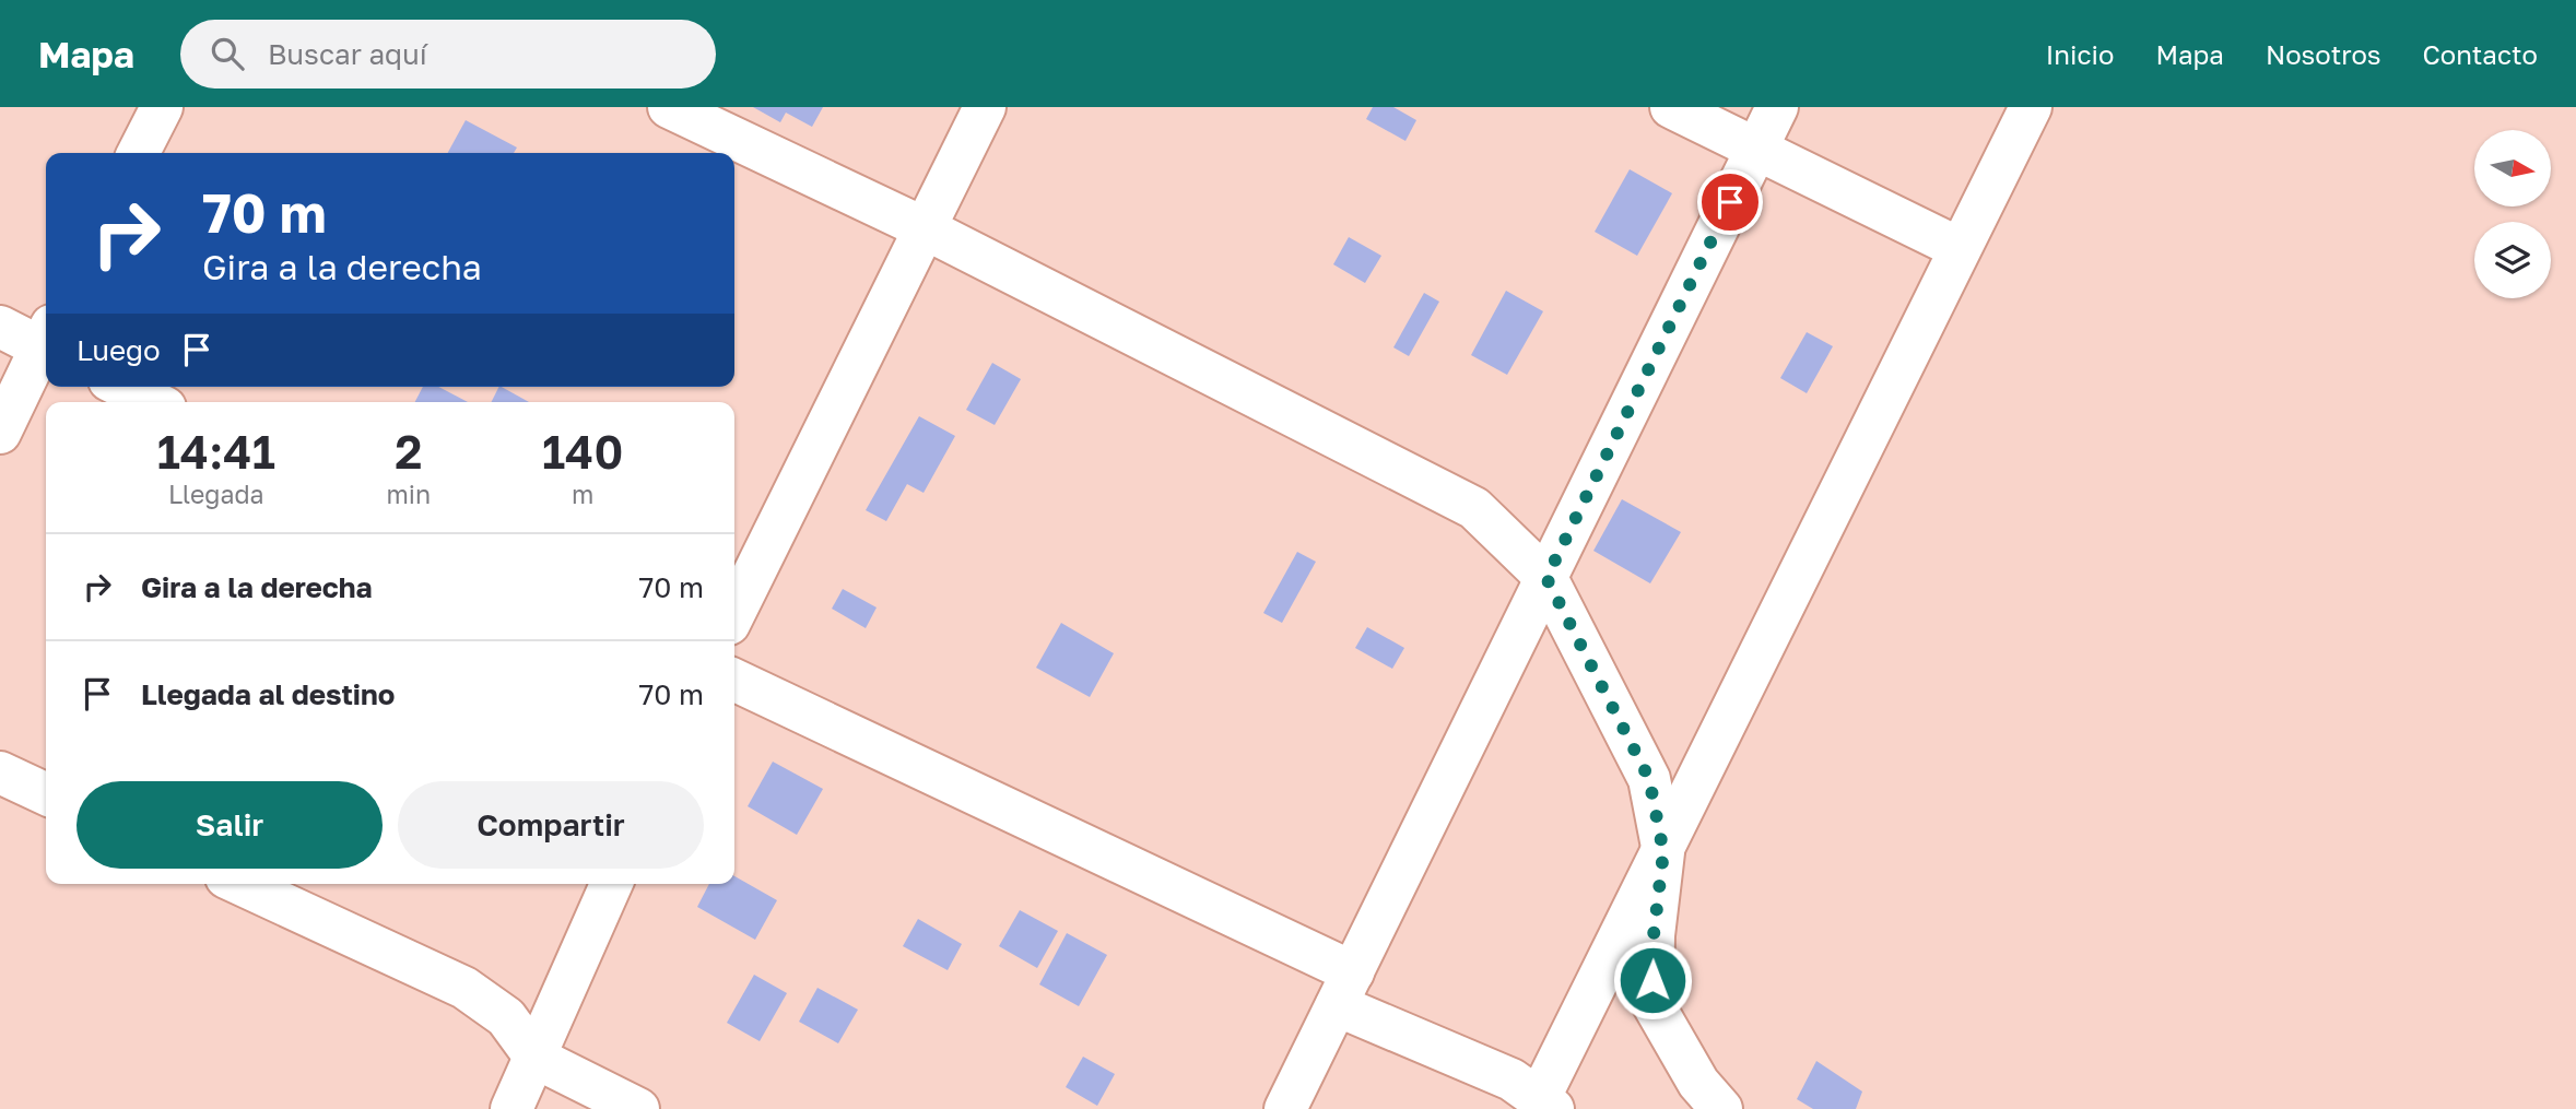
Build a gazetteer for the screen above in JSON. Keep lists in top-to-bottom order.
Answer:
{
  "north": "right",
  "page": {
    "header": "Mapa",
    "search": "Buscar aquí",
    "nav": [
      "Inicio",
      "Mapa",
      "Nosotros",
      "Contacto"
    ],
    "turn": ["70 m", "Gira a la derecha"],
    "then": "Luego",
    "eta": [
      "14:41",
      "Llegada",
      "2",
      "min",
      "140",
      "m"
    ],
    "list": [
      {
        "name": "Gira a la derecha",
        "value": "70 m"
      },
      {
        "name": "Llegada al destino",
        "value": "70 m"
      }
    ],
    "buttons": ["Salir", "Compartir"]
  }
}
